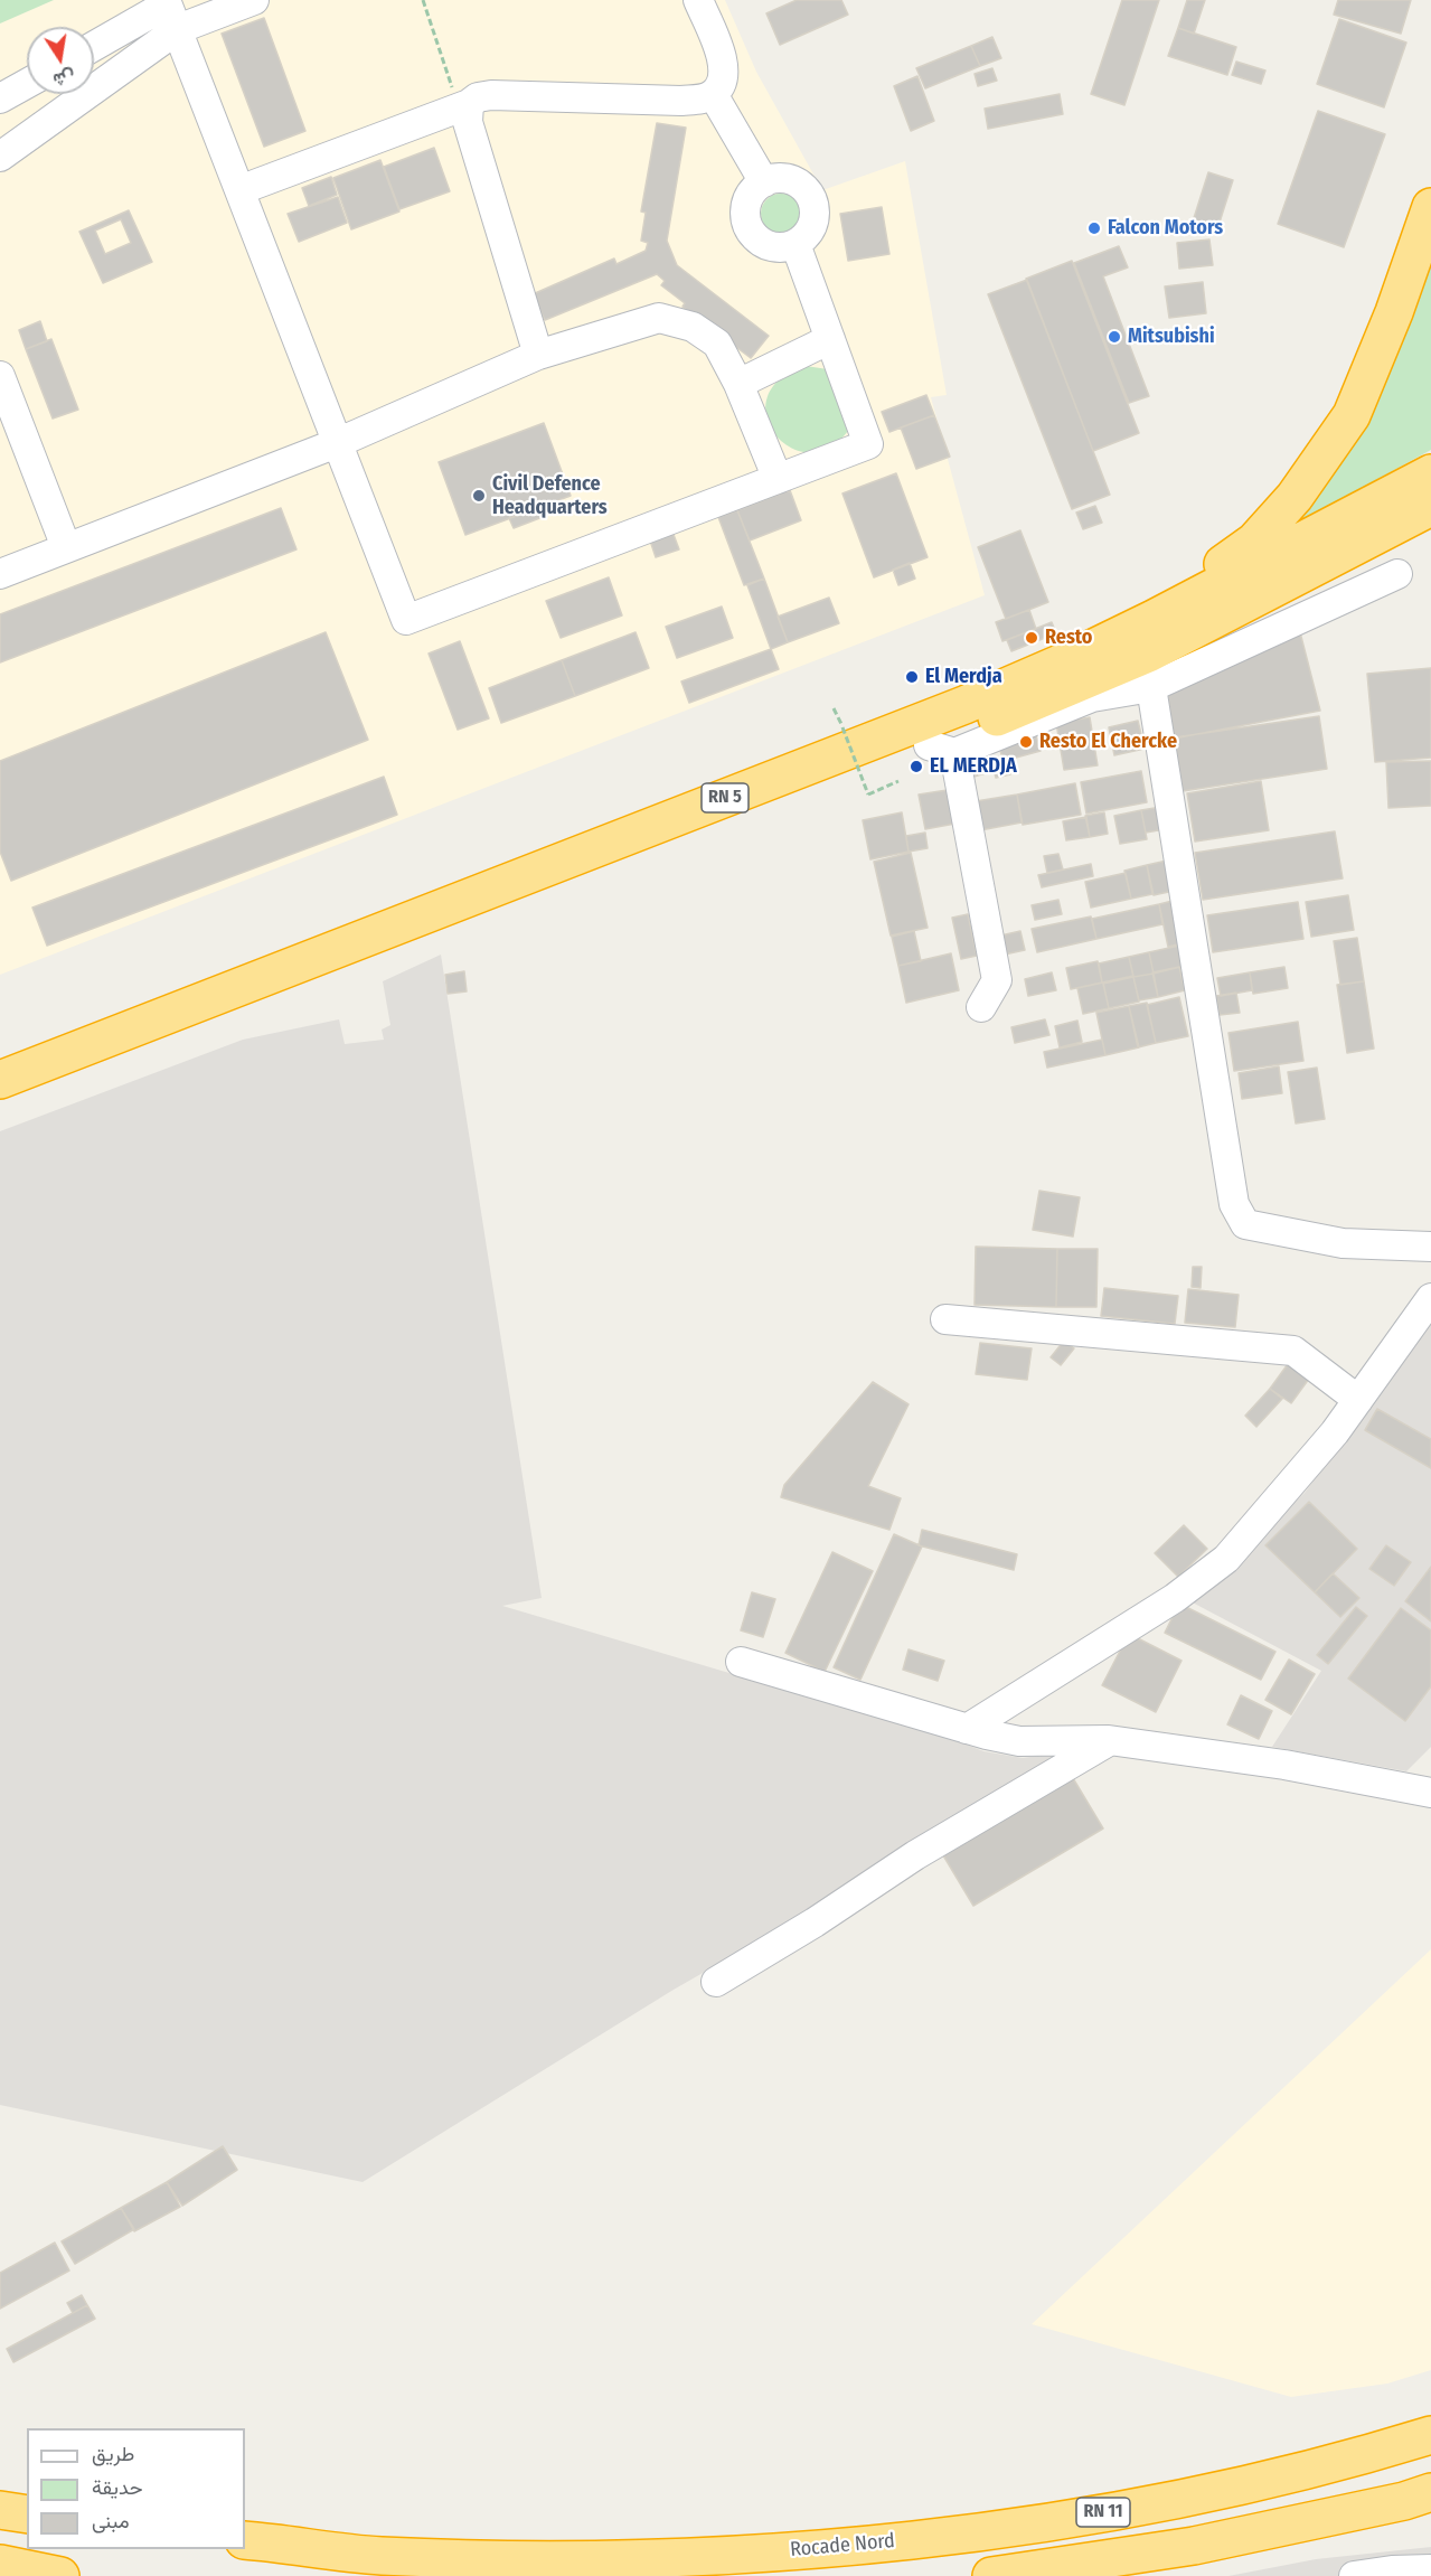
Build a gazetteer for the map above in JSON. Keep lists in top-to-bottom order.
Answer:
{
  "streets": {
    "highway": ["RN 5", "RN 11", "Rocade Nord"]
  },
  "places": [
    "Falcon Motors",
    "Mitsubishi",
    "Civil Defence Headquarters",
    "Resto",
    "El Merdja",
    "Resto El Chercke",
    "EL MERDJA"
  ],
  "legend": ["طريق", "حديقة", "مبنى"],
  "north": "bottom"
}
